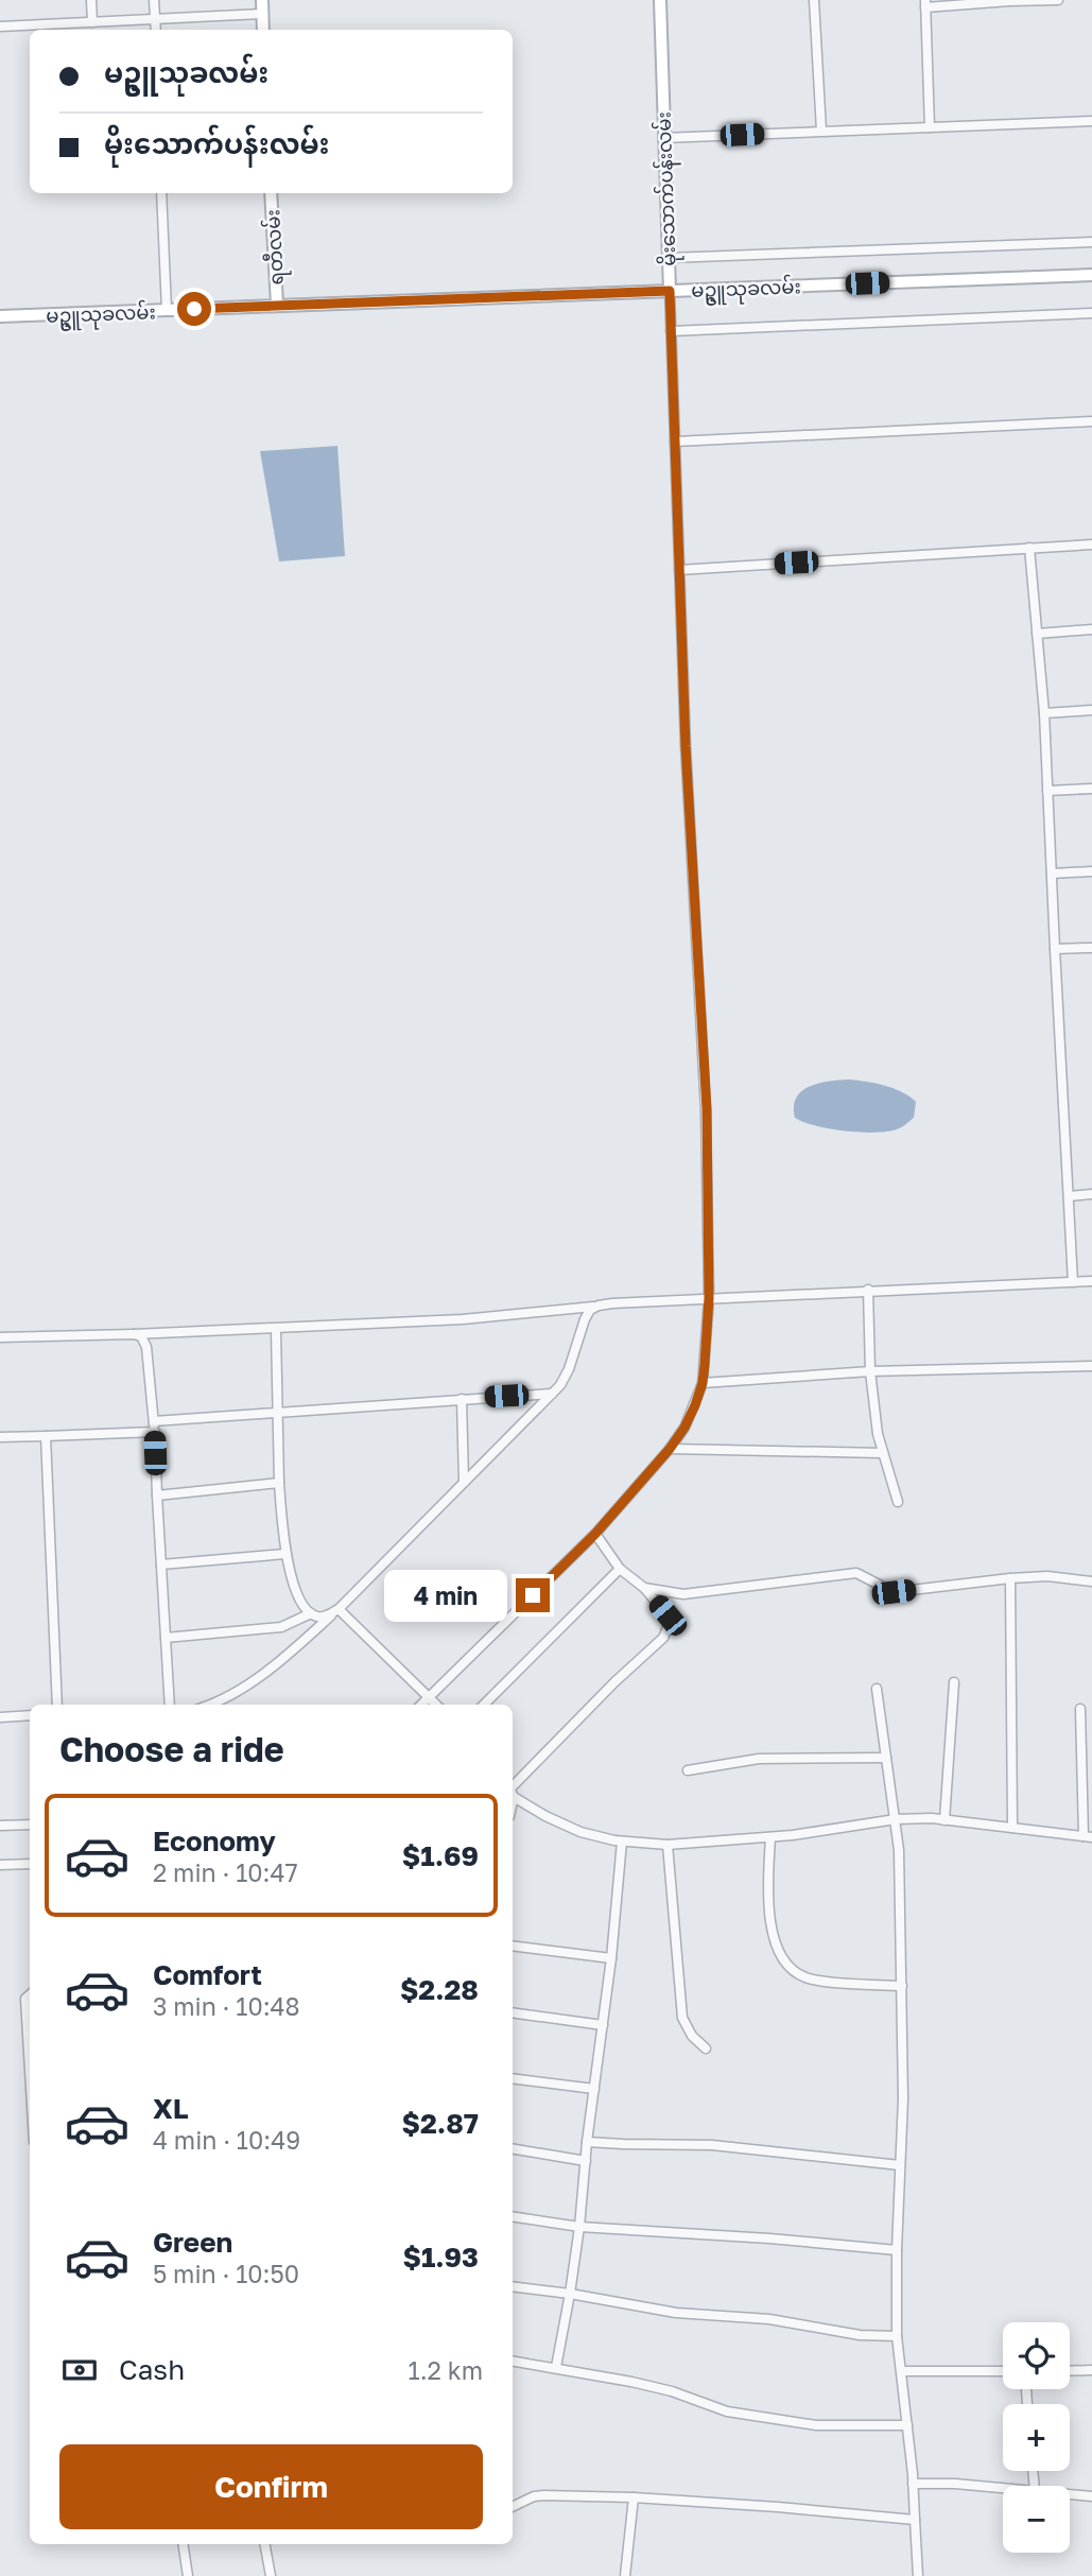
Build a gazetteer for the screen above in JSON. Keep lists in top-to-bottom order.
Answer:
{
  "streets": {
    "street": ["မိုးသောက်ပန်းလမ်း", "ရတီလမ်း", "မဥ္ဇူသုခလမ်း"]
  },
  "crossings": [
    ["မိုးသောက်ပန်းလမ်း", "မဥ္ဇူသုခလမ်း"],
    ["ရတီလမ်း", "မဥ္ဇူသုခလမ်း"]
  ],
  "page": {
    "banner": ["မဥ္ဇူသုခလမ်း", "မိုးသောက်ပန်းလမ်း"],
    "bubble": "4 min",
    "heading": "Choose a ride",
    "list": [
      {
        "name": "Economy",
        "note": "2 min · 10:47",
        "value": "$1.69"
      },
      {
        "name": "Comfort",
        "note": "3 min · 10:48",
        "value": "$2.28"
      },
      {
        "name": "XL",
        "note": "4 min · 10:49",
        "value": "$2.87"
      },
      {
        "name": "Green",
        "note": "5 min · 10:50",
        "value": "$1.93"
      }
    ],
    "map_buttons": ["+", "−"],
    "pay": ["Cash", "1.2 km"],
    "buttons": "Confirm"
  }
}
